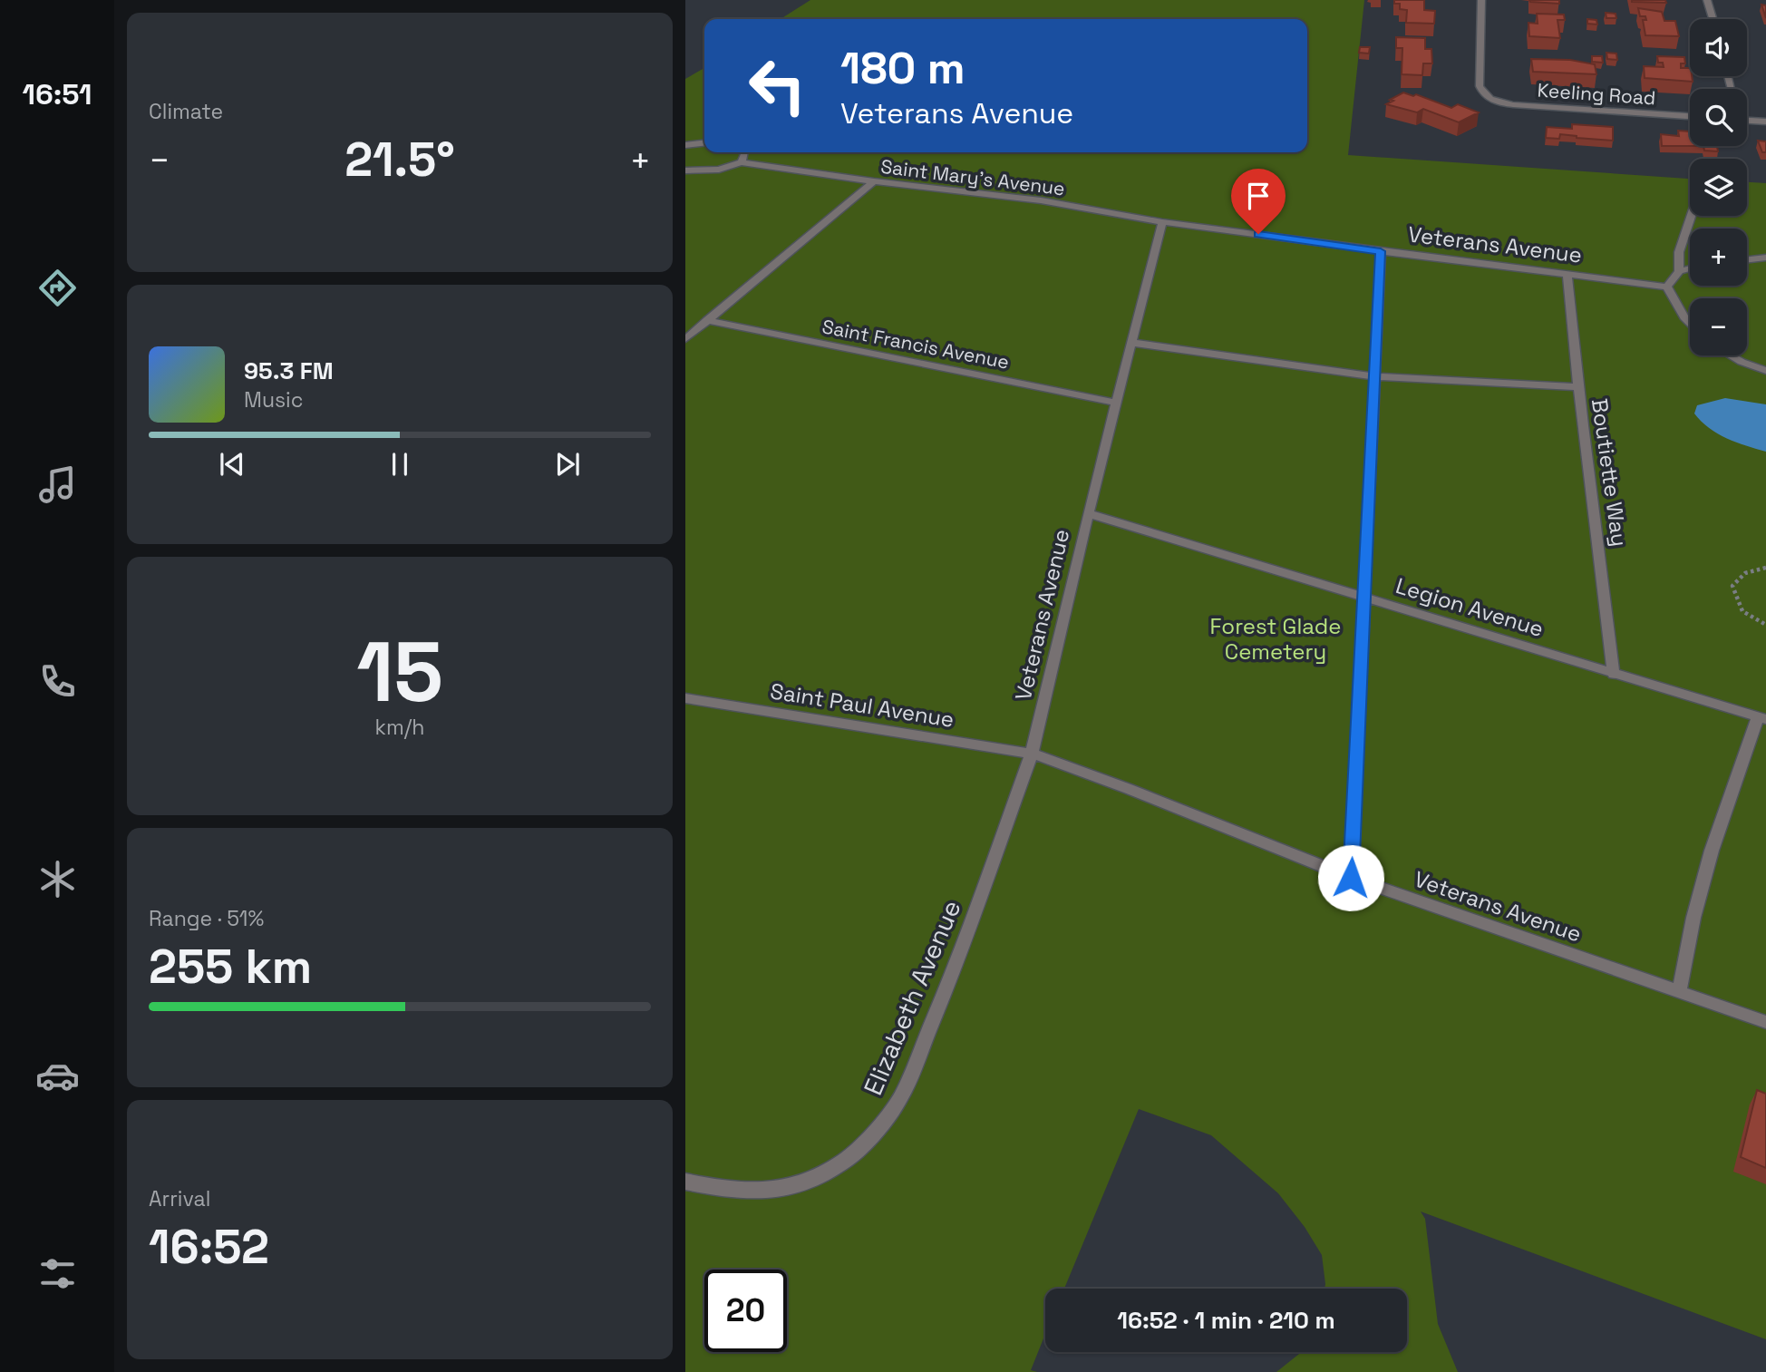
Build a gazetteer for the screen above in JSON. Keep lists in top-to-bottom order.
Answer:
{
  "streets": {
    "street": [
      "Keeling Road",
      "Saint Mary's Avenue",
      "Veterans Avenue",
      "Saint Francis Avenue",
      "Boutiette Way",
      "Legion Avenue",
      "Saint Paul Avenue",
      "Elizabeth Avenue"
    ]
  },
  "crossings": [
    ["Saint Mary's Avenue", "Veterans Avenue"],
    ["Veterans Avenue", "Saint Francis Avenue"],
    ["Veterans Avenue", "Boutiette Way"],
    ["Veterans Avenue", "Legion Avenue"],
    ["Veterans Avenue", "Saint Paul Avenue"],
    ["Veterans Avenue", "Elizabeth Avenue"],
    ["Boutiette Way", "Legion Avenue"],
    ["Saint Paul Avenue", "Elizabeth Avenue"]
  ],
  "parks": ["Forest Glade Cemetery"],
  "page": {
    "tabs": "16:51",
    "tile": [
      "Climate",
      ["15", "km/h"],
      ["Range · 51%", "255 km"],
      ["Arrival", "16:52"]
    ],
    "map_buttons": ["+", "−"],
    "turn": ["180 m", "Veterans Avenue"],
    "heat": ["−", "21.5°", "+"],
    "song": ["95.3 FM", "Music"],
    "limit": "20",
    "trip": "16:52 · 1 min · 210 m"
  }
}
